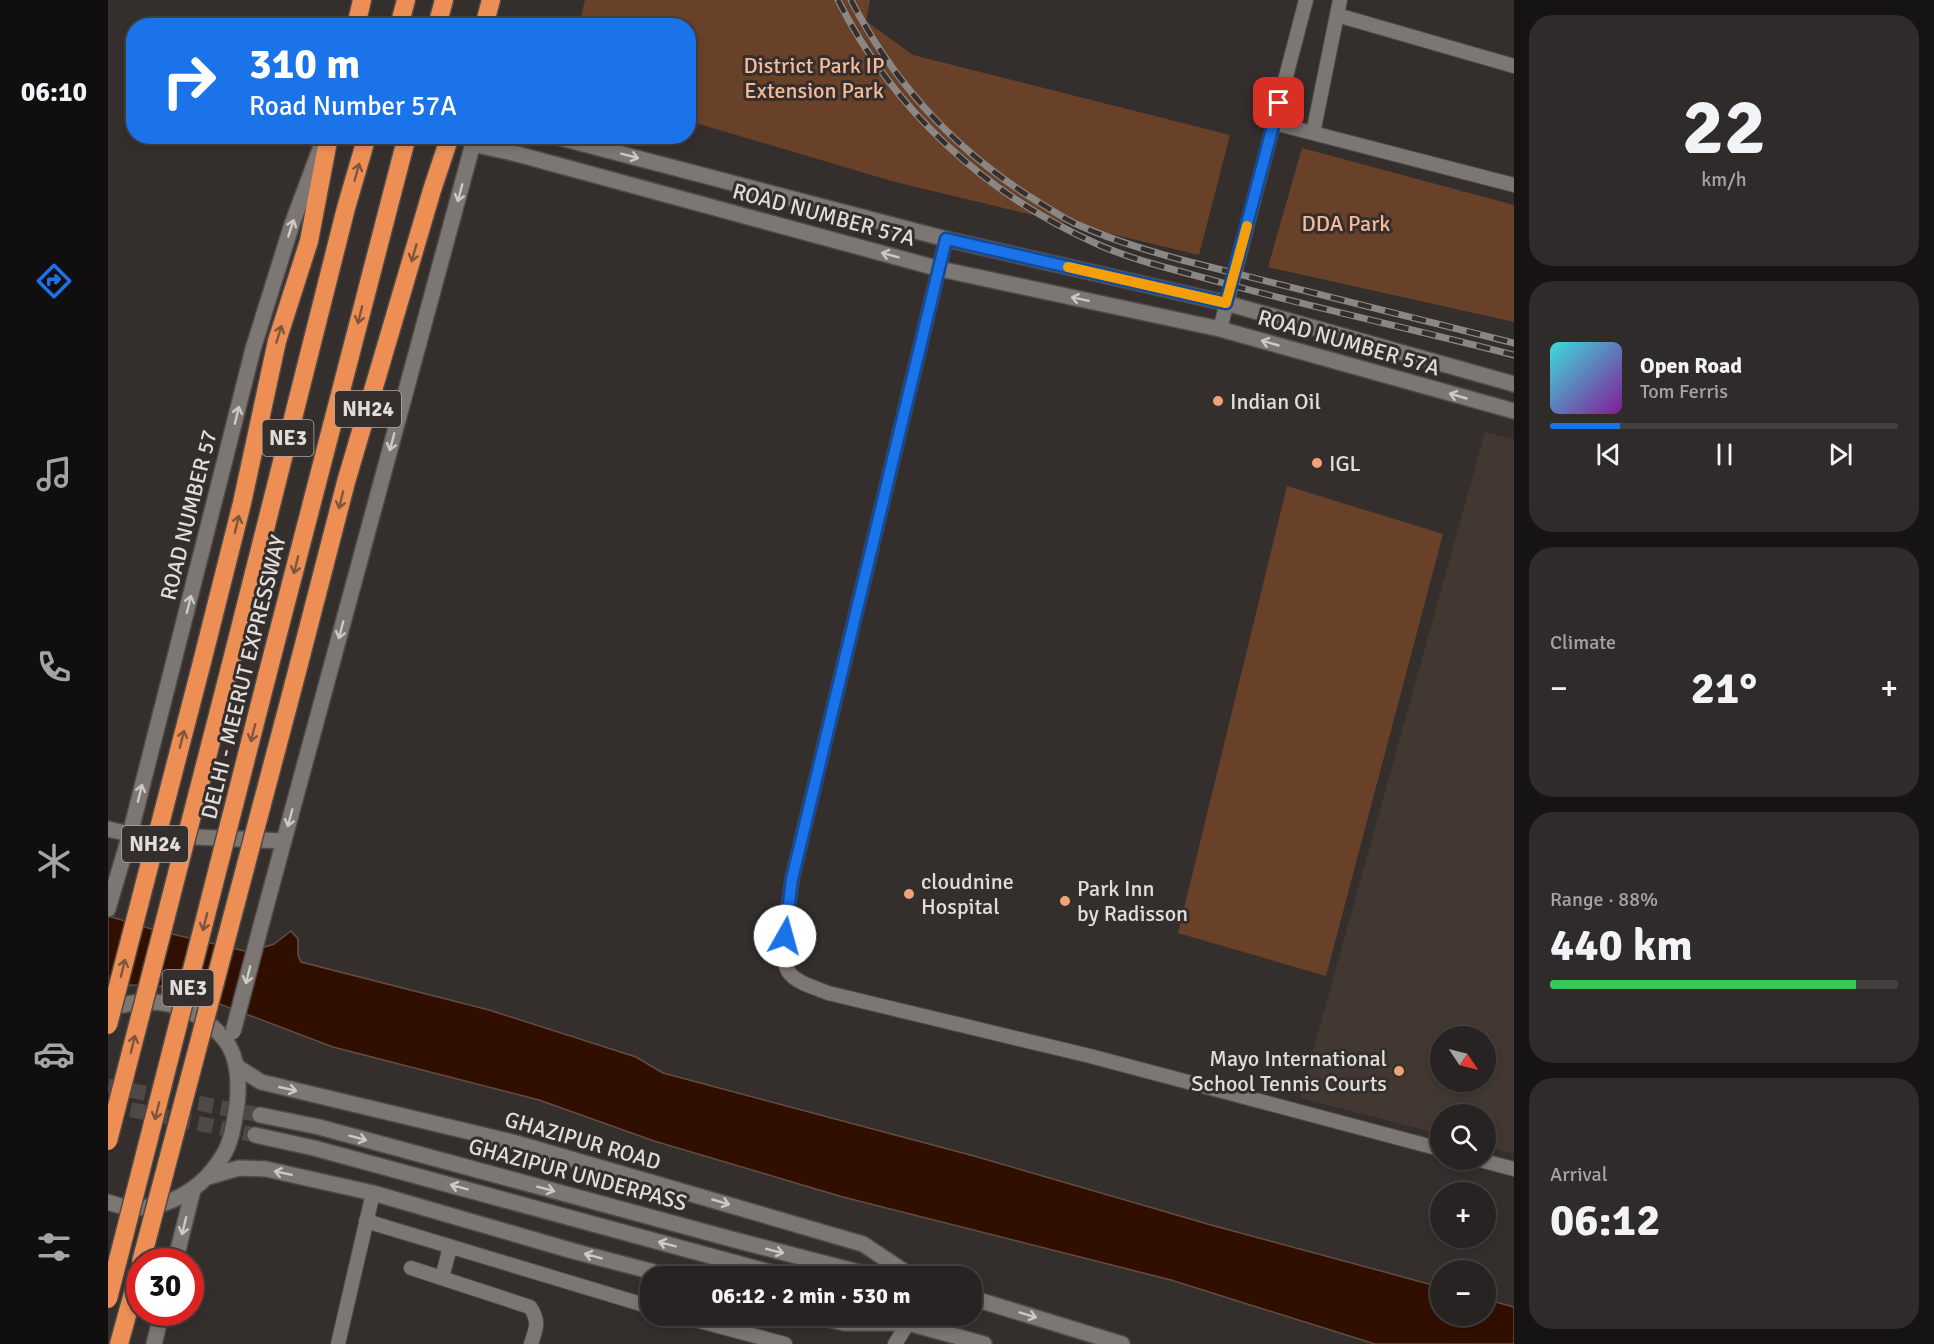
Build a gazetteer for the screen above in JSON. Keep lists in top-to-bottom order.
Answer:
{
  "streets": {
    "highway": ["NH24", "NE3", "DELHI - MEERUT EXPRESSWAY"],
    "street": [
      "ROAD NUMBER 57A",
      "ROAD NUMBER 57",
      "GHAZIPUR ROAD",
      "GHAZIPUR UNDERPASS"
    ]
  },
  "one_way": ["ROAD NUMBER 57"],
  "parks": ["District Park IP Extension Park", "DDA Park"],
  "places": [
    "Indian Oil",
    "IGL",
    "cloudnine Hospital",
    "Park Inn by Radisson",
    "Mayo International School Tennis Courts"
  ],
  "north": "bottom right",
  "page": {
    "tabs": "06:10",
    "tile": [
      ["22", "km/h"],
      "Climate",
      ["Range · 88%", "440 km"],
      ["Arrival", "06:12"]
    ],
    "turn": ["310 m", "Road Number 57A"],
    "song": ["Open Road", "Tom Ferris"],
    "heat": ["−", "21°", "+"],
    "map_buttons": ["+", "−"],
    "limit": "30",
    "trip": "06:12 · 2 min · 530 m"
  }
}
